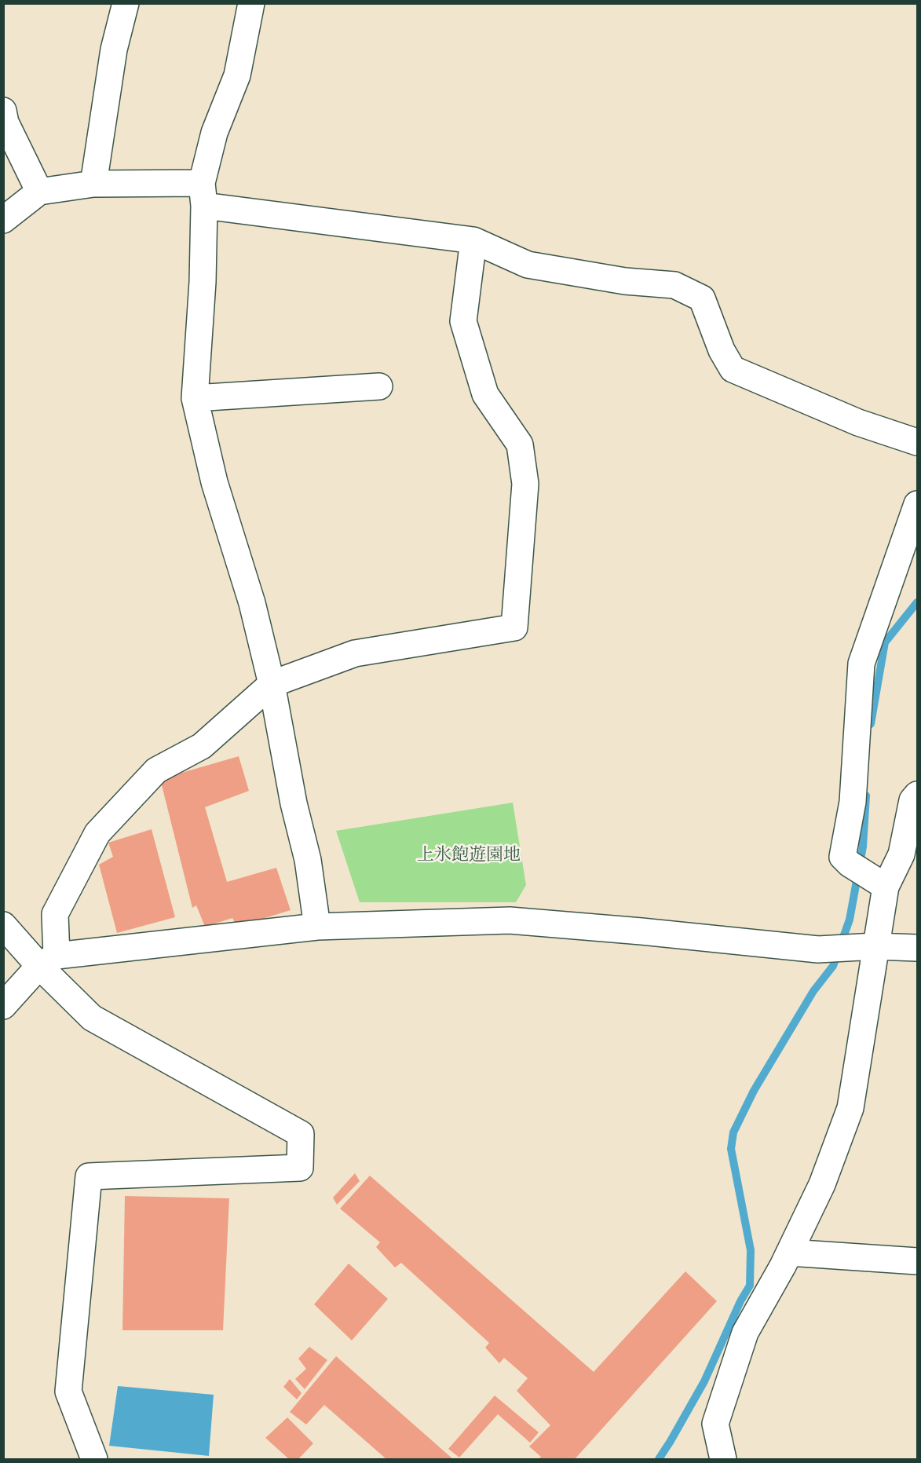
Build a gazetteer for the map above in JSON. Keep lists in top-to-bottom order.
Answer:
{
  "parks": ["上氷飽遊園地"]
}
